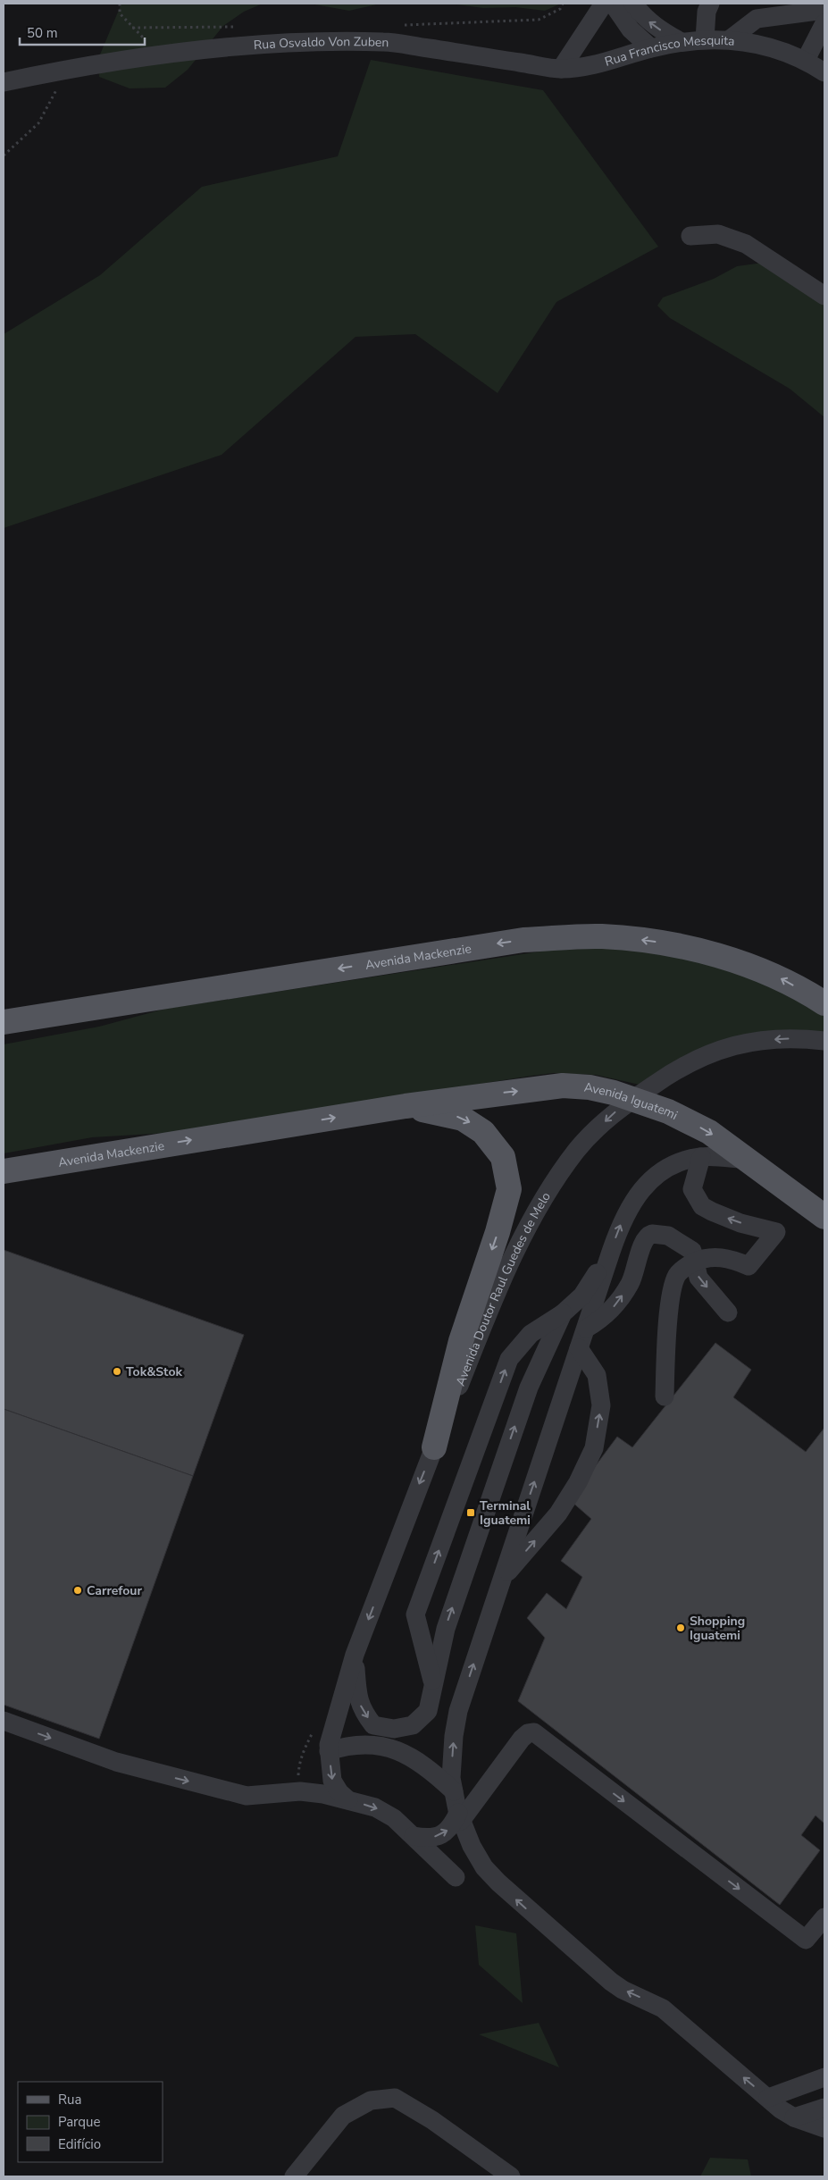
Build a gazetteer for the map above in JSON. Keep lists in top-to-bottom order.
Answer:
{
  "streets": {
    "main road": ["Avenida Mackenzie", "Avenida Iguatemi"],
    "street": ["Rua Osvaldo Von Zuben", "Rua Francisco Mesquita", "Avenida Doutor Raul Guedes de Melo"]
  },
  "crossings": [
    ["Rua Osvaldo Von Zuben", "Rua Francisco Mesquita"],
    ["Avenida Mackenzie", "Avenida Iguatemi"]
  ],
  "one_way": ["Avenida Iguatemi"],
  "places": {
    "other": ["Tok&Stok", "Carrefour", "Shopping Iguatemi"],
    "transit": ["Terminal Iguatemi"]
  },
  "legend": ["Rua", "Parque", "Edifício"],
  "scale_bar": "50 m"
}
